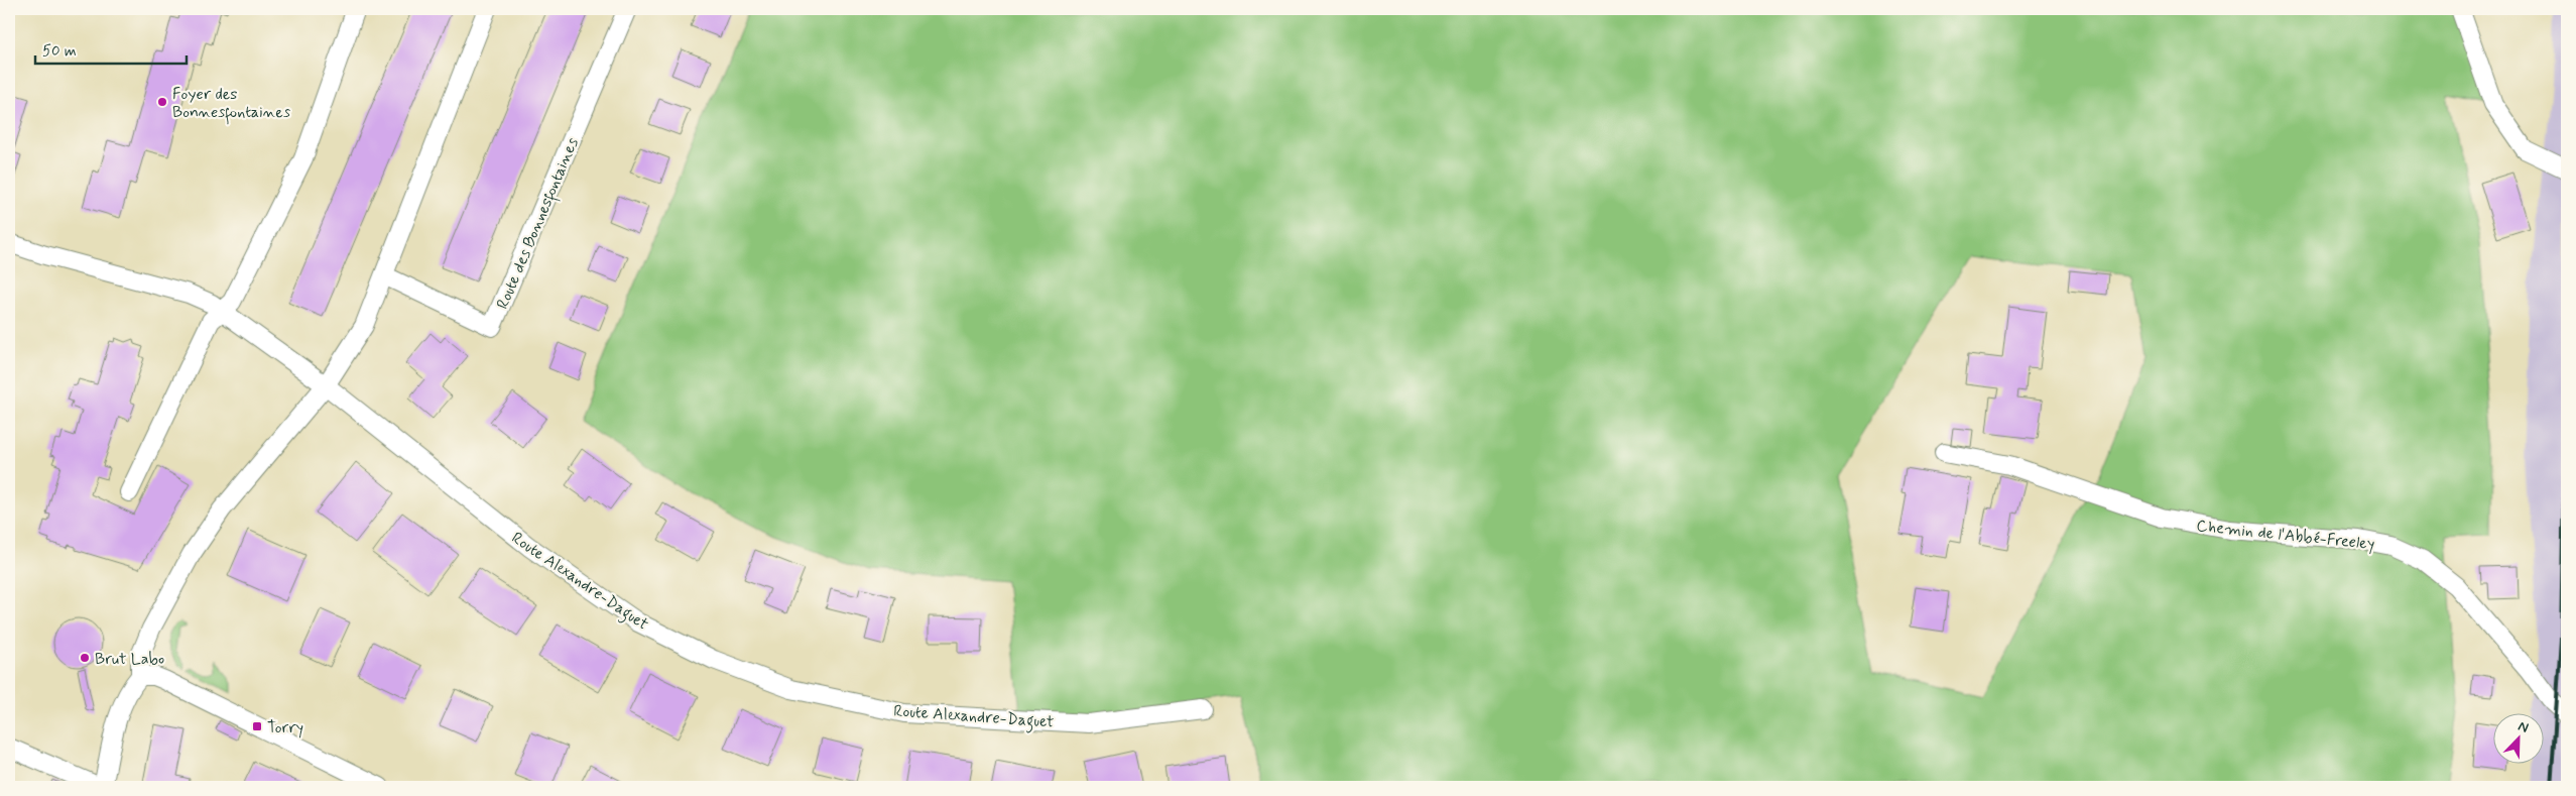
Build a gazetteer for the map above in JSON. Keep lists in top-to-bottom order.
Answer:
{
  "streets": {
    "street": ["Route des Bonnesfontaines", "Chemin de l'Abbé-Freeley", "Route Alexandre-Daguet"]
  },
  "places": {
    "other": ["Foyer des Bonnesfontaines", "Brut Labo"],
    "transit": ["Torry"]
  },
  "scale_bar": "50 m",
  "north": "top right"
}
